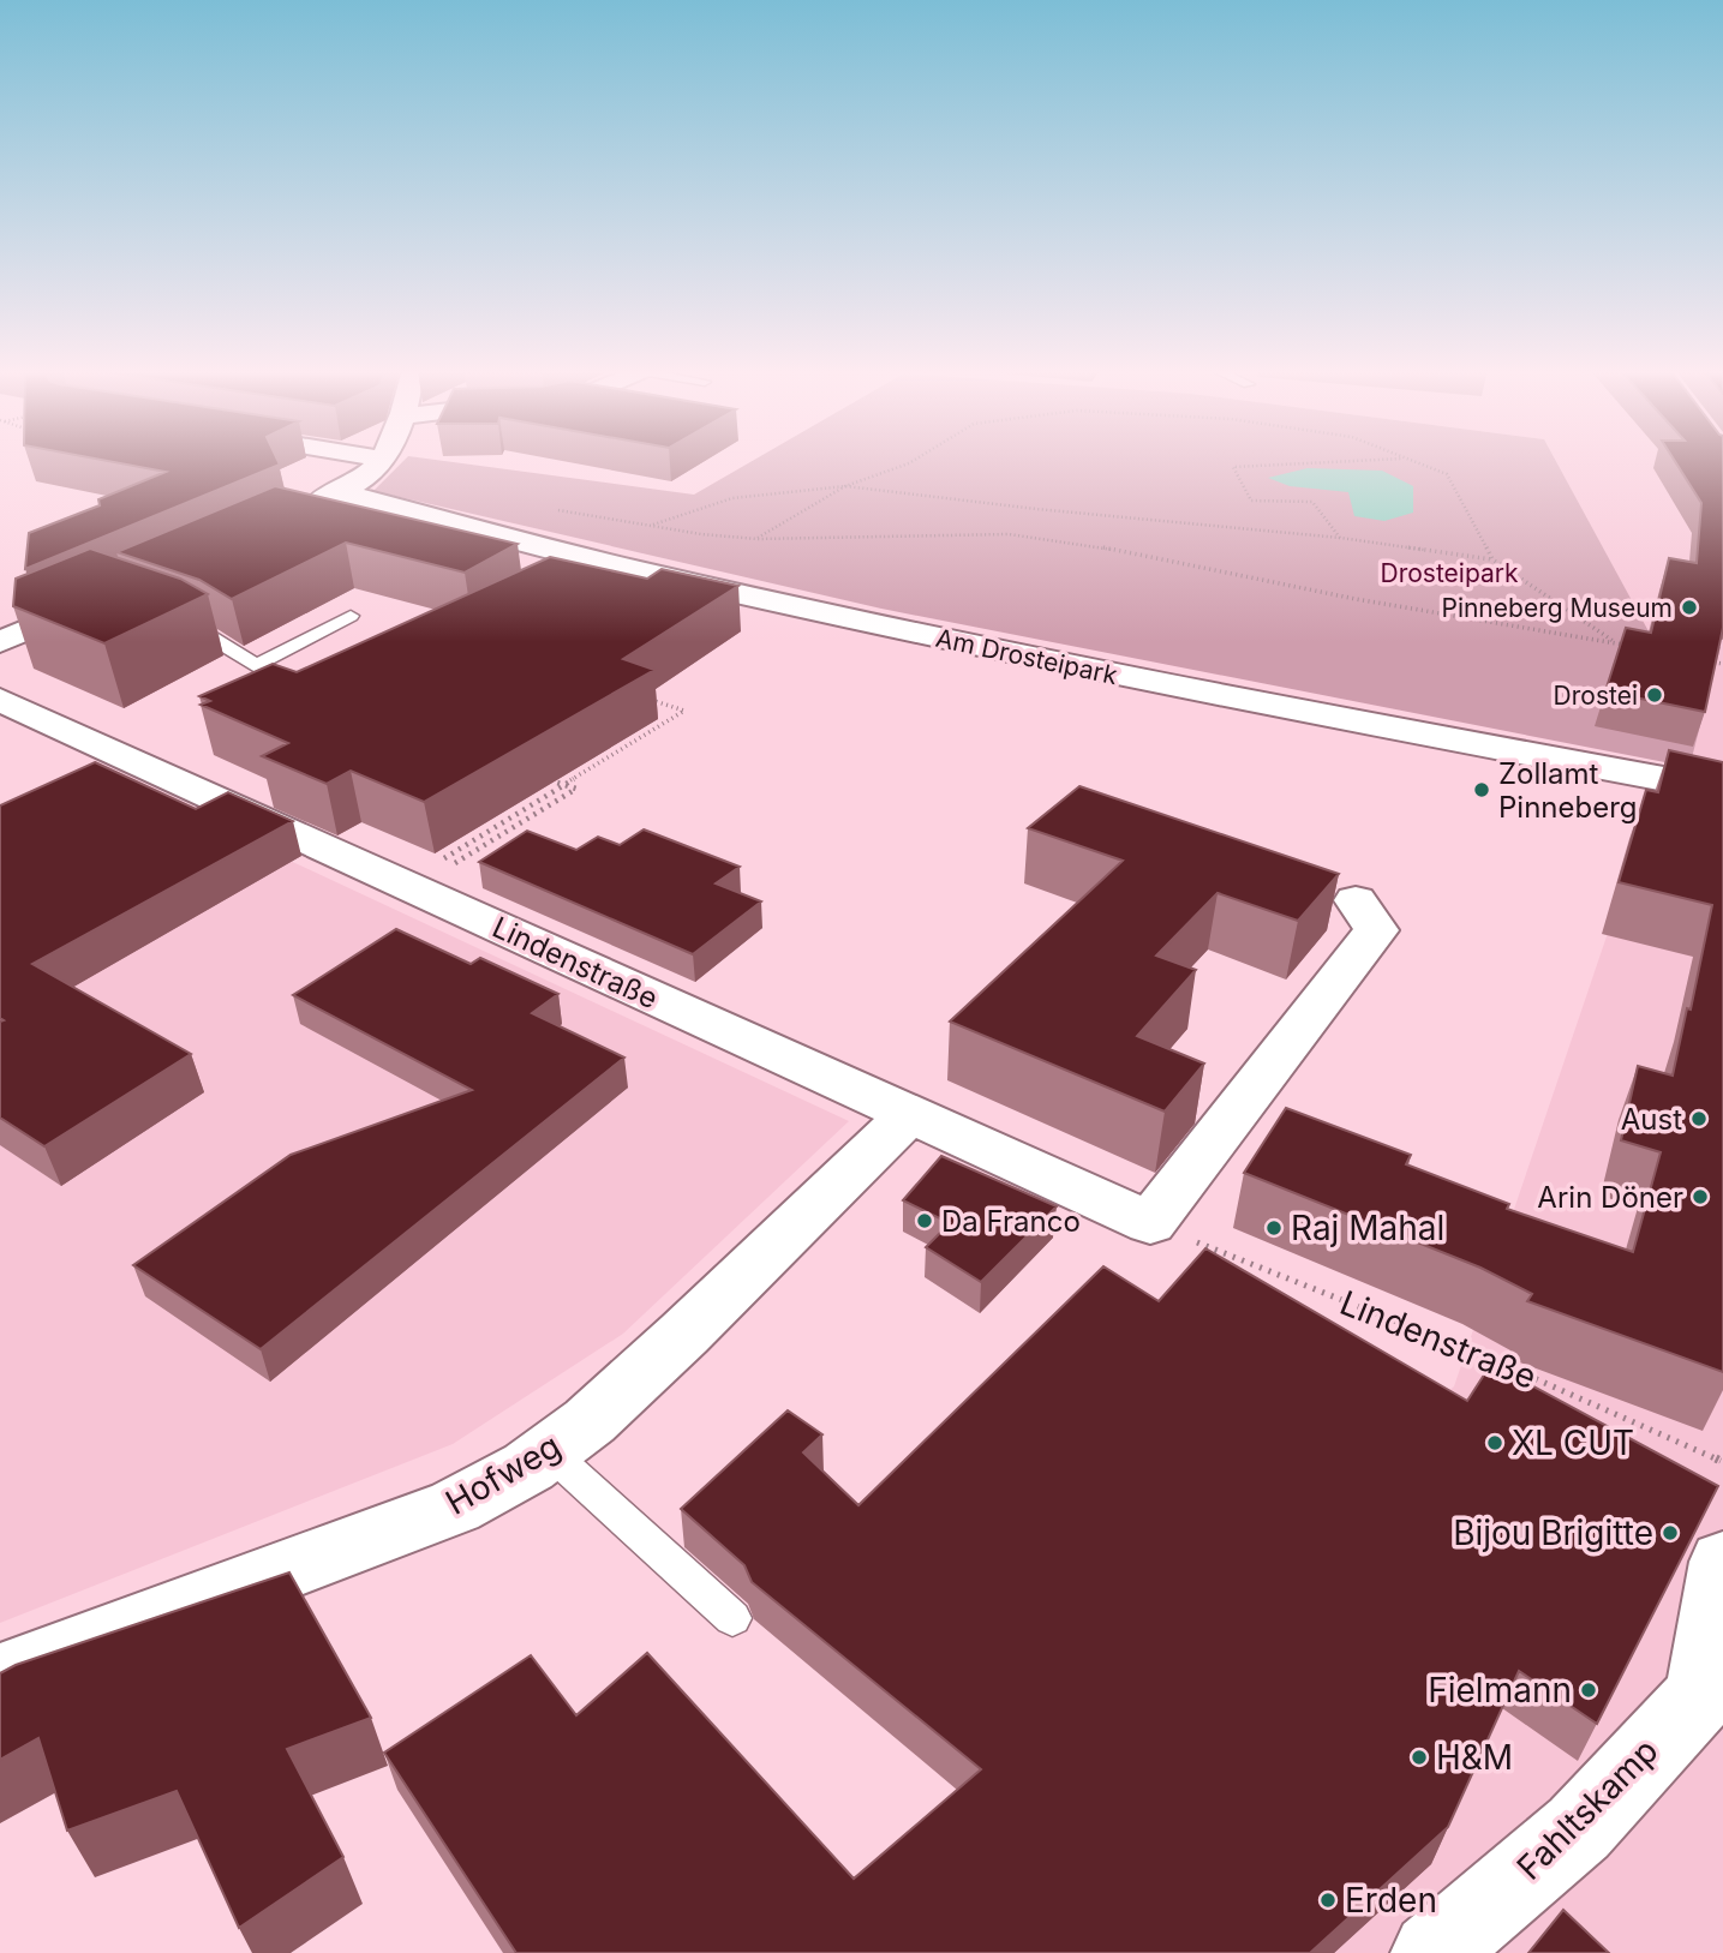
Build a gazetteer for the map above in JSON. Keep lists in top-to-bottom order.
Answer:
{
  "streets": {
    "street": [
      "Am Drosteipark",
      "Lindenstraße",
      "Hofweg",
      "Fahltskamp"
    ]
  },
  "crossings": [
    ["Lindenstraße", "Hofweg"]
  ],
  "parks": ["Drosteipark"],
  "places": [
    "Pinneberg Museum",
    "Drostei",
    "Zollamt Pinneberg",
    "Aust",
    "Arin Döner",
    "Da Franco",
    "Raj Mahal",
    "XL CUT",
    "Bijou Brigitte",
    "Fielmann",
    "H&M",
    "Erden"
  ]
}
